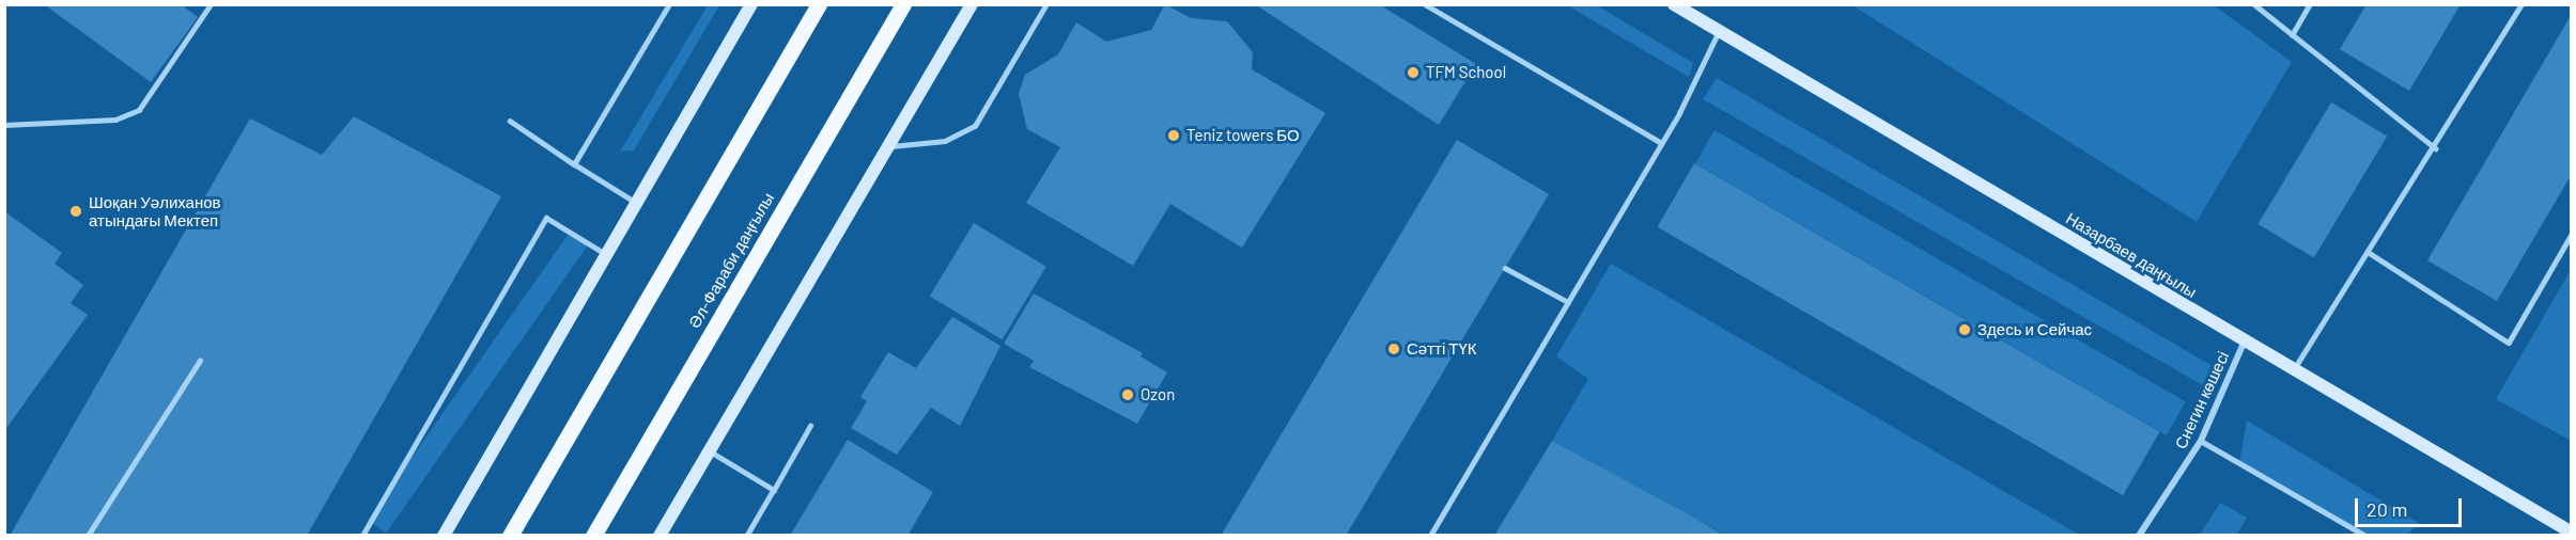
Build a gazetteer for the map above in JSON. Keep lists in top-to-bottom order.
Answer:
{
  "streets": {
    "main road": ["Назарбаев даңғылы", "Әл-Фараби даңғылы"],
    "street": ["Снегин көшесі"]
  },
  "crossings": [
    ["Назарбаев даңғылы", "Снегин көшесі"]
  ],
  "places": [
    "TFM School",
    "Teniz towers БО",
    "Шоқан Уәлиханов атындағы Мектеп",
    "Здесь и Сейчас",
    "Сәтті ТҮК",
    "Ozon"
  ],
  "scale_bar": "20 m"
}
